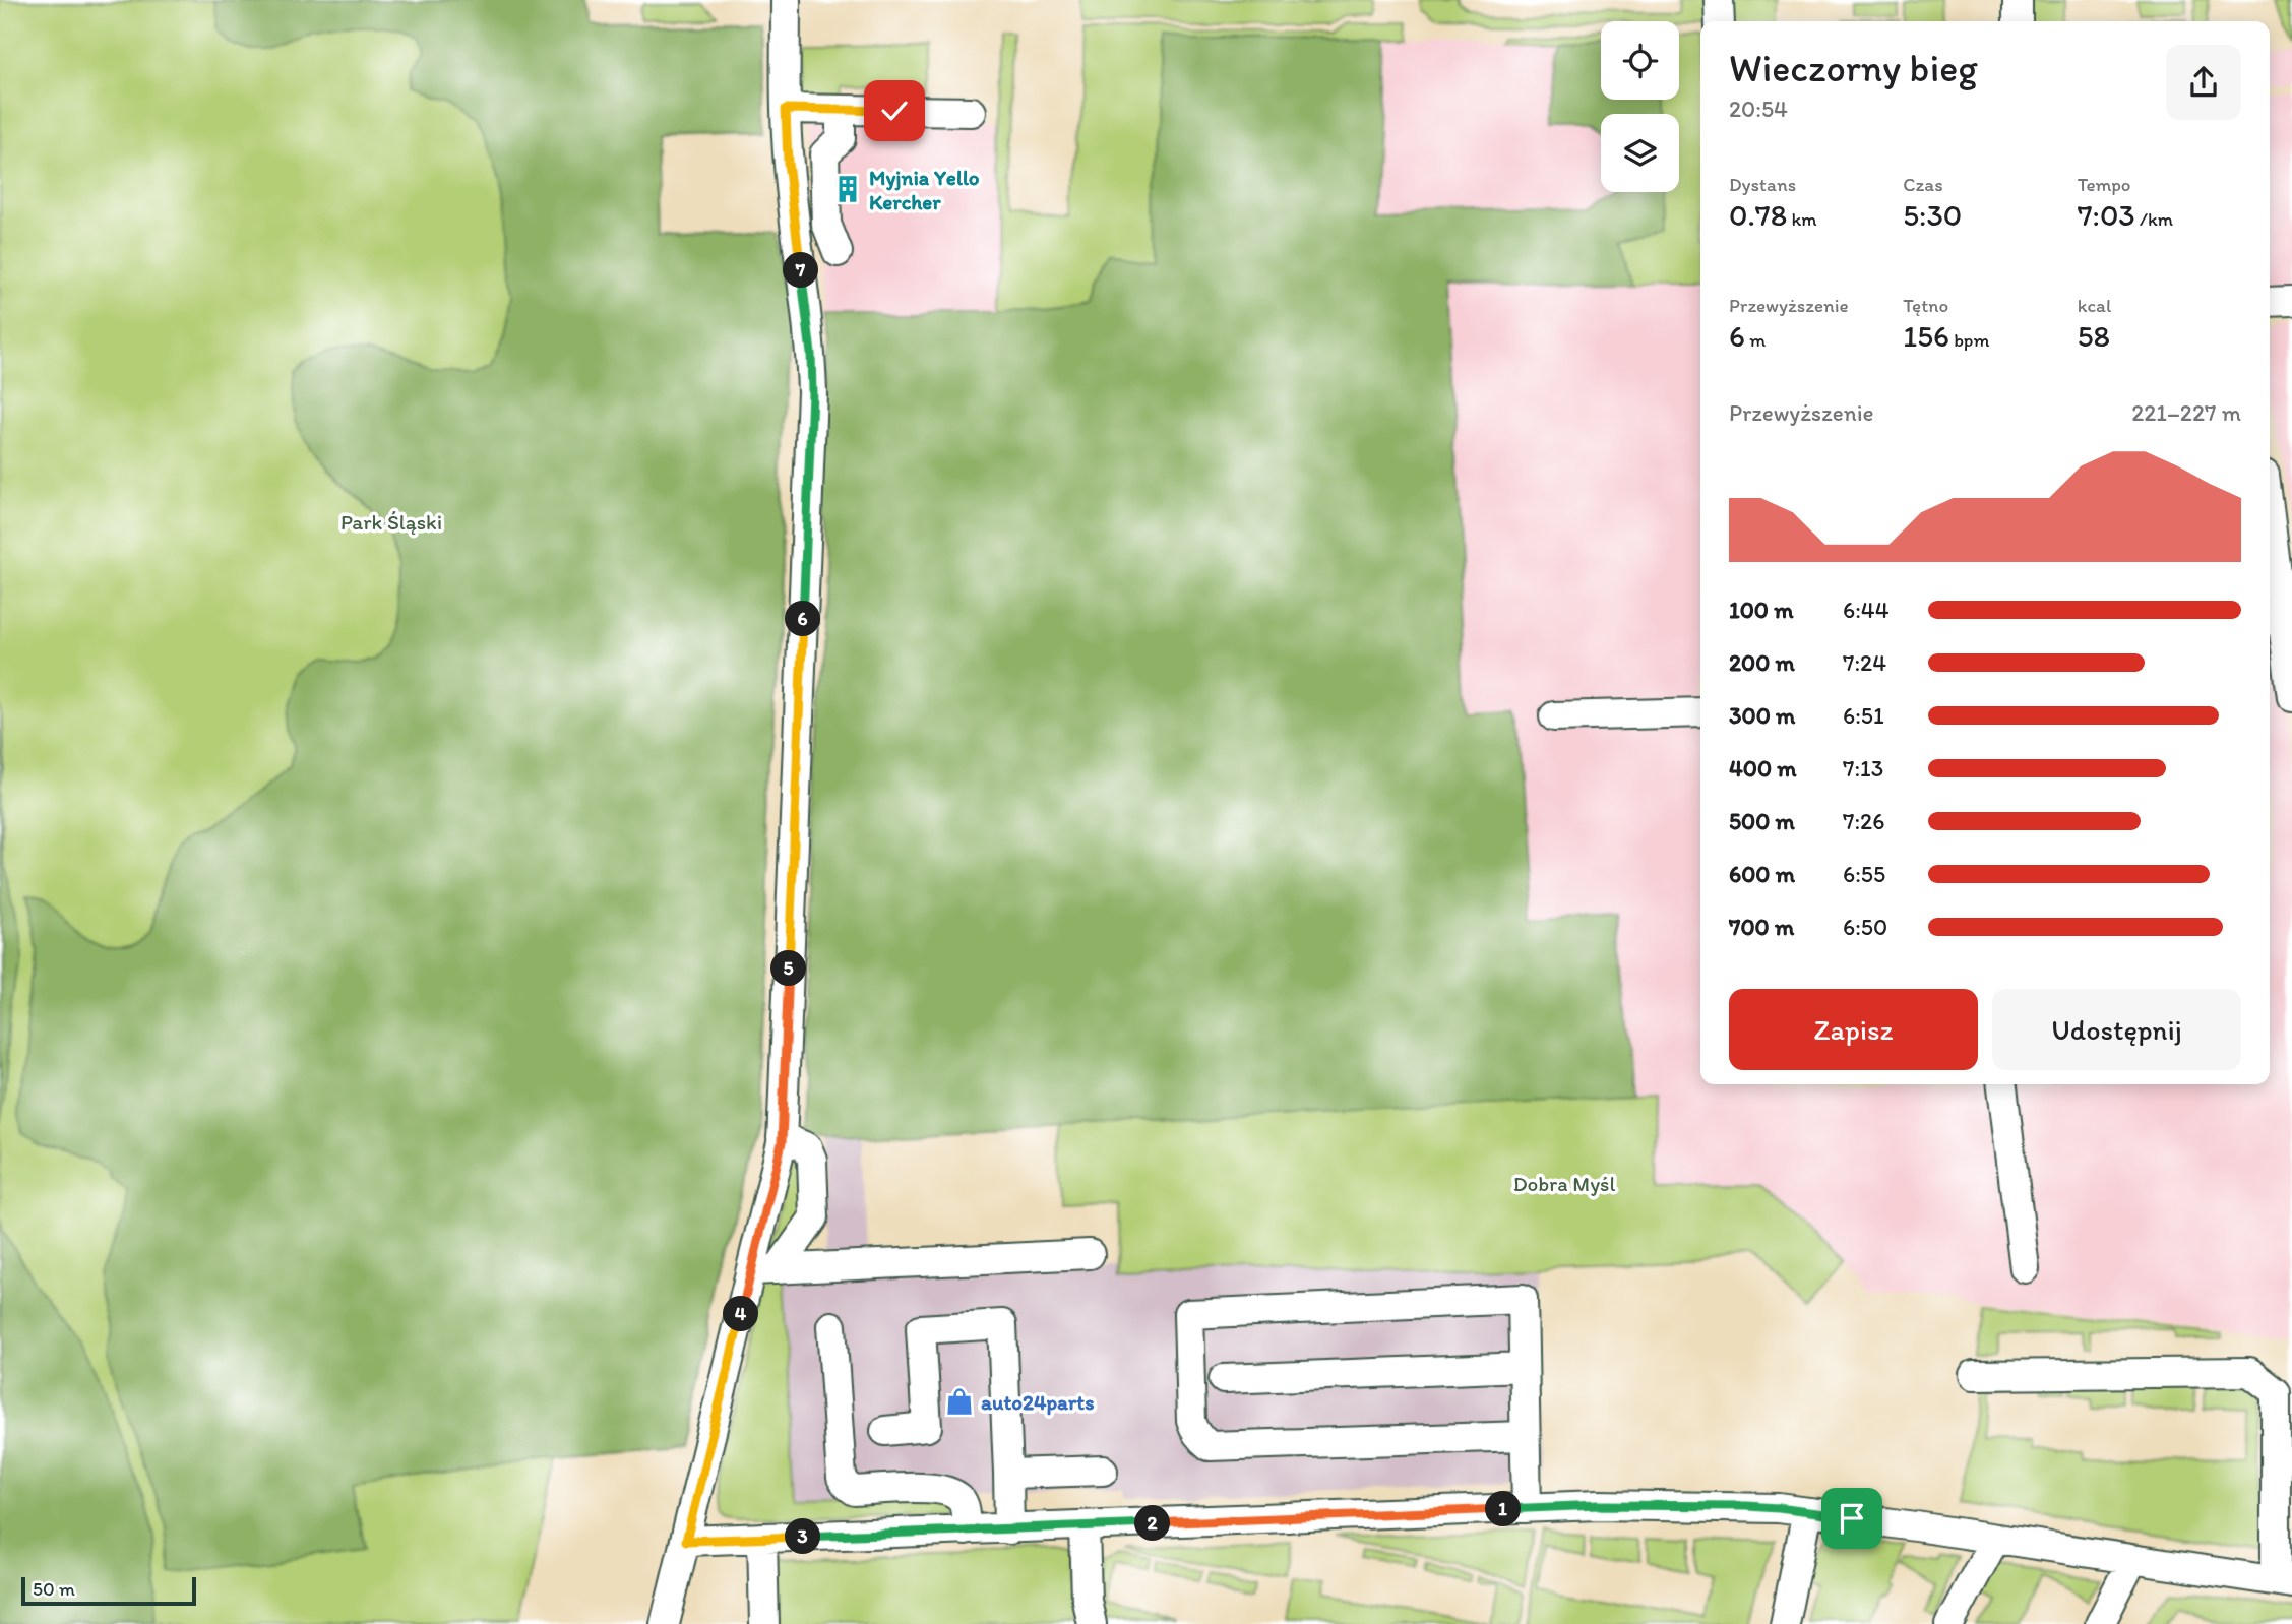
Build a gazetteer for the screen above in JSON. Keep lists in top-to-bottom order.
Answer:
{
  "parks": ["Park Śląski", "Dobra Myśl"],
  "places": {
    "building": ["Myjnia Yello Kercher"],
    "shop": ["auto24parts"]
  },
  "scale_bar": "50 m",
  "page": {
    "heading": ["Wieczorny bieg", "20:54"],
    "stats": [
      ["Dystans", "0.78 km"],
      ["Czas", "5:30"],
      ["Tempo", "7:03 /km"],
      ["Przewyższenie", "6 m"],
      ["Tętno", "156 bpm"],
      ["kcal", "58"]
    ],
    "pins": [
      "7",
      "6",
      "5",
      "4",
      "1",
      "2",
      "3"
    ],
    "chart": ["Przewyższenie", "221–227 m"],
    "list": [
      {
        "name": "100 m",
        "note": "6:44"
      },
      {
        "name": "200 m",
        "note": "7:24"
      },
      {
        "name": "300 m",
        "note": "6:51"
      },
      {
        "name": "400 m",
        "note": "7:13"
      },
      {
        "name": "500 m",
        "note": "7:26"
      },
      {
        "name": "600 m",
        "note": "6:55"
      },
      {
        "name": "700 m",
        "note": "6:50"
      }
    ],
    "buttons": ["Zapisz", "Udostępnij"],
    "scale": "50 m"
  }
}
